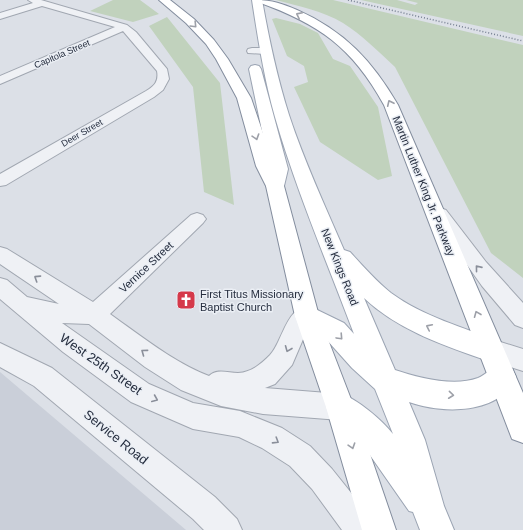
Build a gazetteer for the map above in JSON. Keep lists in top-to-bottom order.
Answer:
{
  "streets": {
    "main road": ["Martin Luther King Jr. Parkway", "New Kings Road"],
    "street": [
      "Capitola Street",
      "Deer Street",
      "Vernice Street",
      "West 25th Street",
      "Service Road"
    ]
  },
  "crossings": [
    ["Capitola Street", "Deer Street"],
    ["Martin Luther King Jr. Parkway", "New Kings Road"]
  ],
  "places": {
    "church": ["First Titus Missionary Baptist Church"]
  }
}
